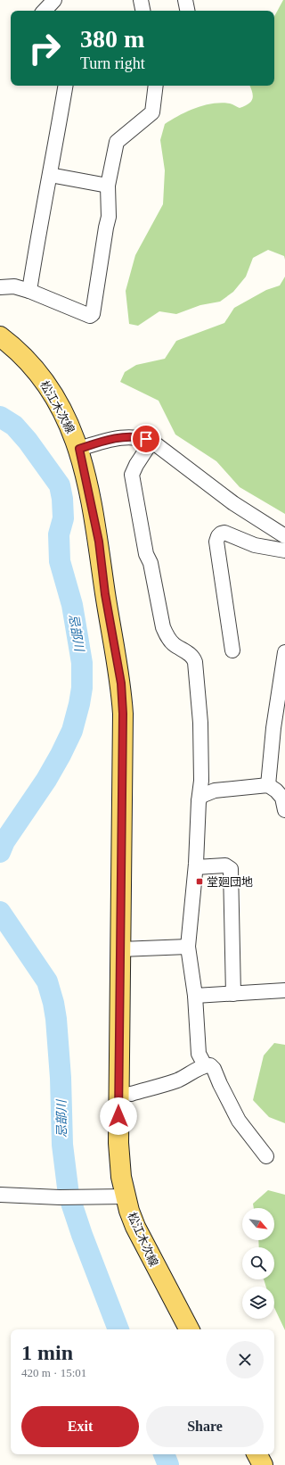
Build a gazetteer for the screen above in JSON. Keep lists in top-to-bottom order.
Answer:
{
  "streets": {
    "main road": ["松江木次線"]
  },
  "water": ["忌部川"],
  "places": {
    "transit": ["堂廻団地"]
  },
  "north": "bottom right",
  "page": {
    "turn": ["380 m", "Turn right"],
    "heading": ["1 min", "420 m · 15:01"],
    "buttons": ["Exit", "Share"]
  }
}
